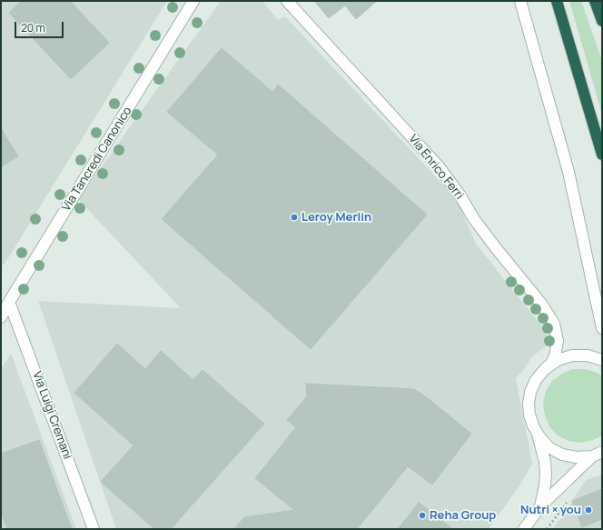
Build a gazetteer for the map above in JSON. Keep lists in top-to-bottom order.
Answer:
{
  "streets": {
    "street": ["Via Tancredi Canonico", "Via Enrico Ferri", "Via Luigi Cremani"]
  },
  "crossings": [
    ["Via Tancredi Canonico", "Via Luigi Cremani"]
  ],
  "places": ["Leroy Merlin", "Nutri × you", "Reha Group"],
  "scale_bar": "20 m"
}
